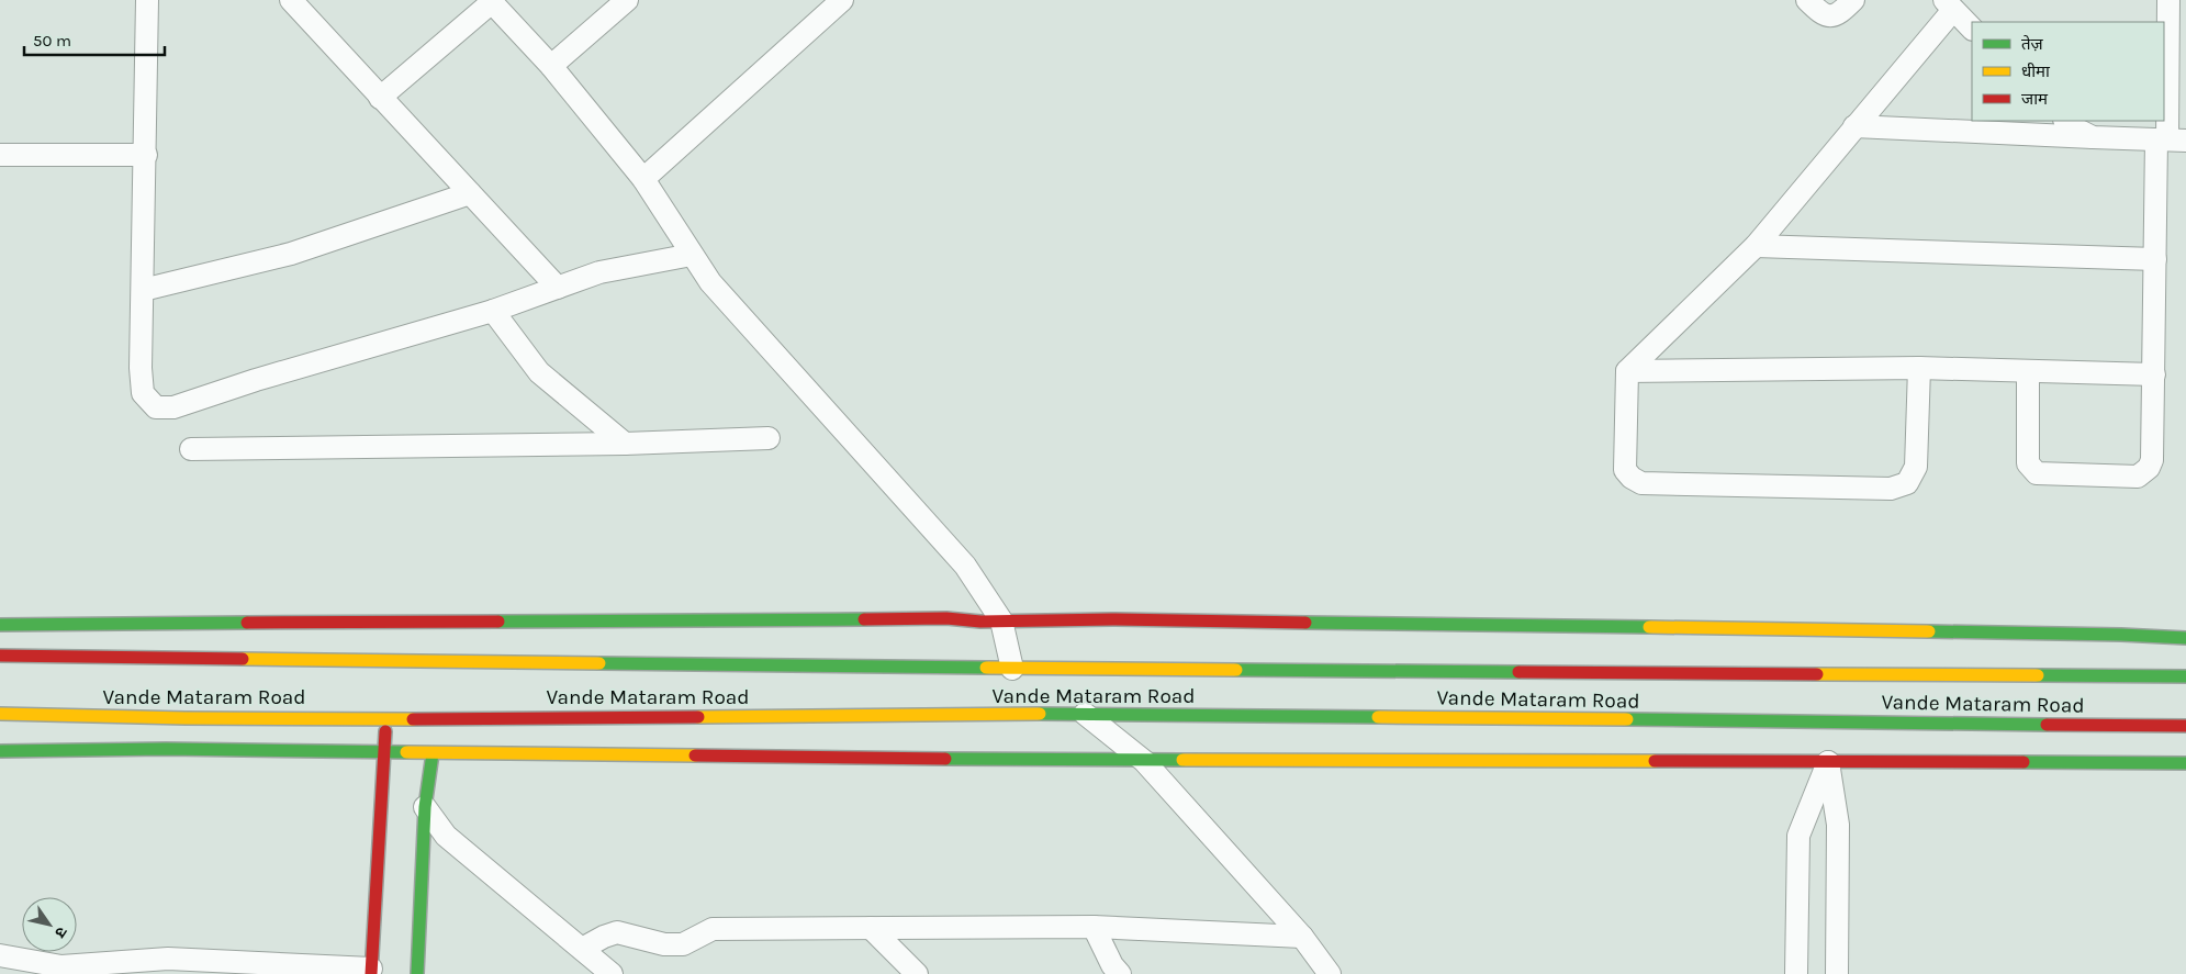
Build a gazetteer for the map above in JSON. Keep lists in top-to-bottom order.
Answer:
{
  "streets": {
    "street": ["Vande Mataram Road"]
  },
  "legend": ["तेज़", "धीमा", "जाम"],
  "scale_bar": "50 m",
  "north": "bottom right"
}
